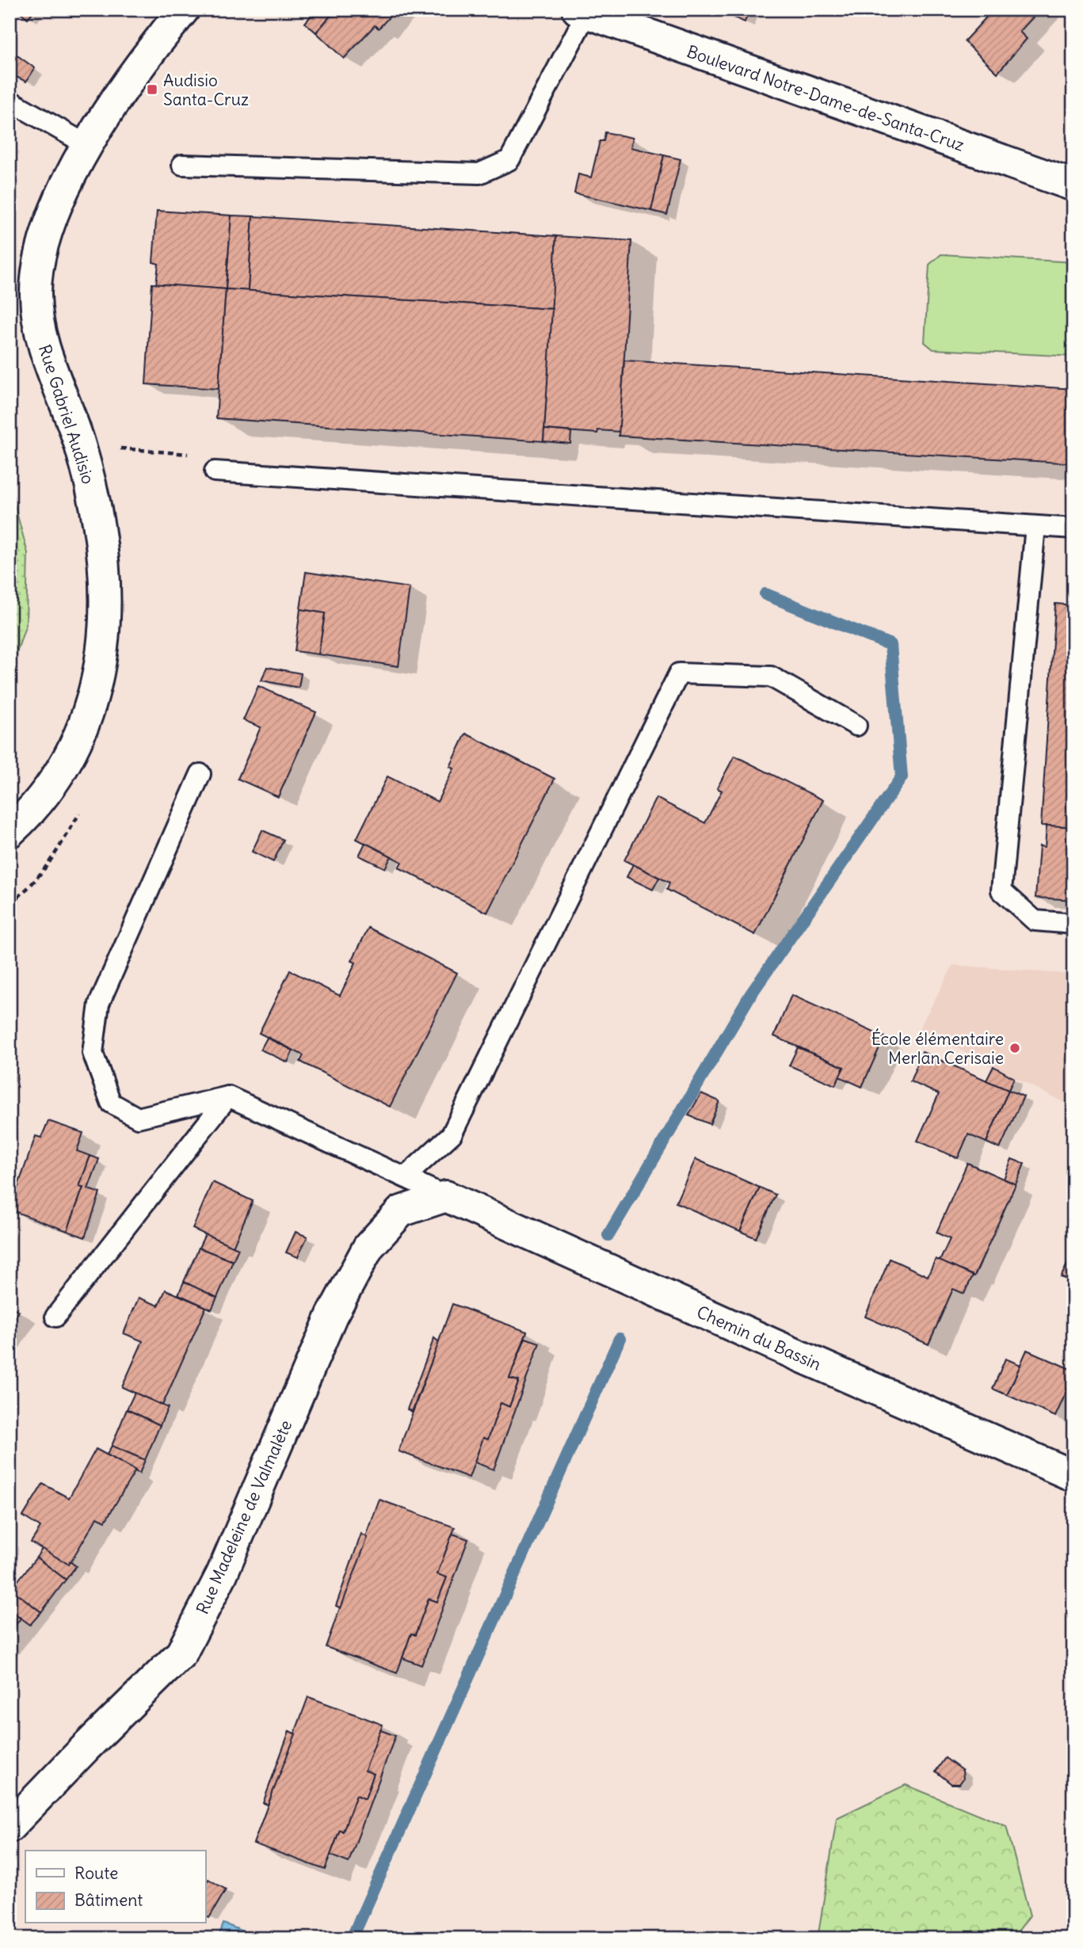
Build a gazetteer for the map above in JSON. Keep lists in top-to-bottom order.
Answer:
{
  "streets": {
    "street": [
      "Boulevard Notre-Dame-de-Santa-Cruz",
      "Rue Gabriel Audisio",
      "Chemin du Bassin",
      "Rue Madeleine de Valmalète"
    ]
  },
  "crossings": [
    ["Chemin du Bassin", "Rue Madeleine de Valmalète"]
  ],
  "places": {
    "transit": ["Audisio Santa-Cruz"],
    "other": ["École élémentaire Merlan Cerisaie"]
  },
  "legend": ["Route", "Bâtiment"]
}
